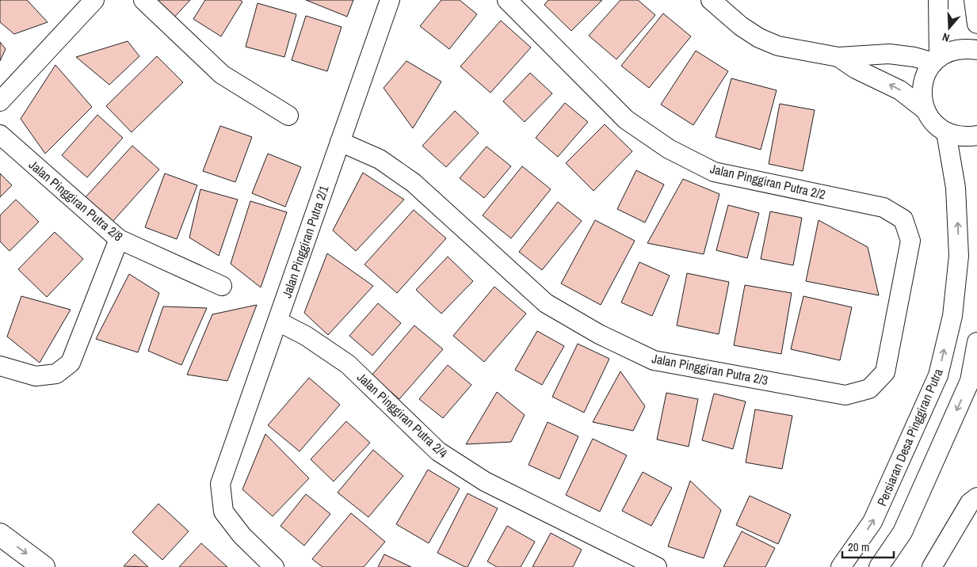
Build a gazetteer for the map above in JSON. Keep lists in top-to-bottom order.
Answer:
{
  "streets": {
    "street": [
      "Jalan Pinggiran Putra 2/2",
      "Jalan Pinggiran Putra 2/8",
      "Jalan Pinggiran Putra 2/1",
      "Jalan Pinggiran Putra 2/3",
      "Jalan Pinggiran Putra 2/4",
      "Persiaran Desa Pinggiran Putra"
    ]
  },
  "crossings": [
    ["Jalan Pinggiran Putra 2/2", "Jalan Pinggiran Putra 2/3"],
    ["Jalan Pinggiran Putra 2/1", "Jalan Pinggiran Putra 2/3"],
    ["Jalan Pinggiran Putra 2/1", "Jalan Pinggiran Putra 2/4"]
  ],
  "scale_bar": "20 m",
  "north": "bottom"
}
